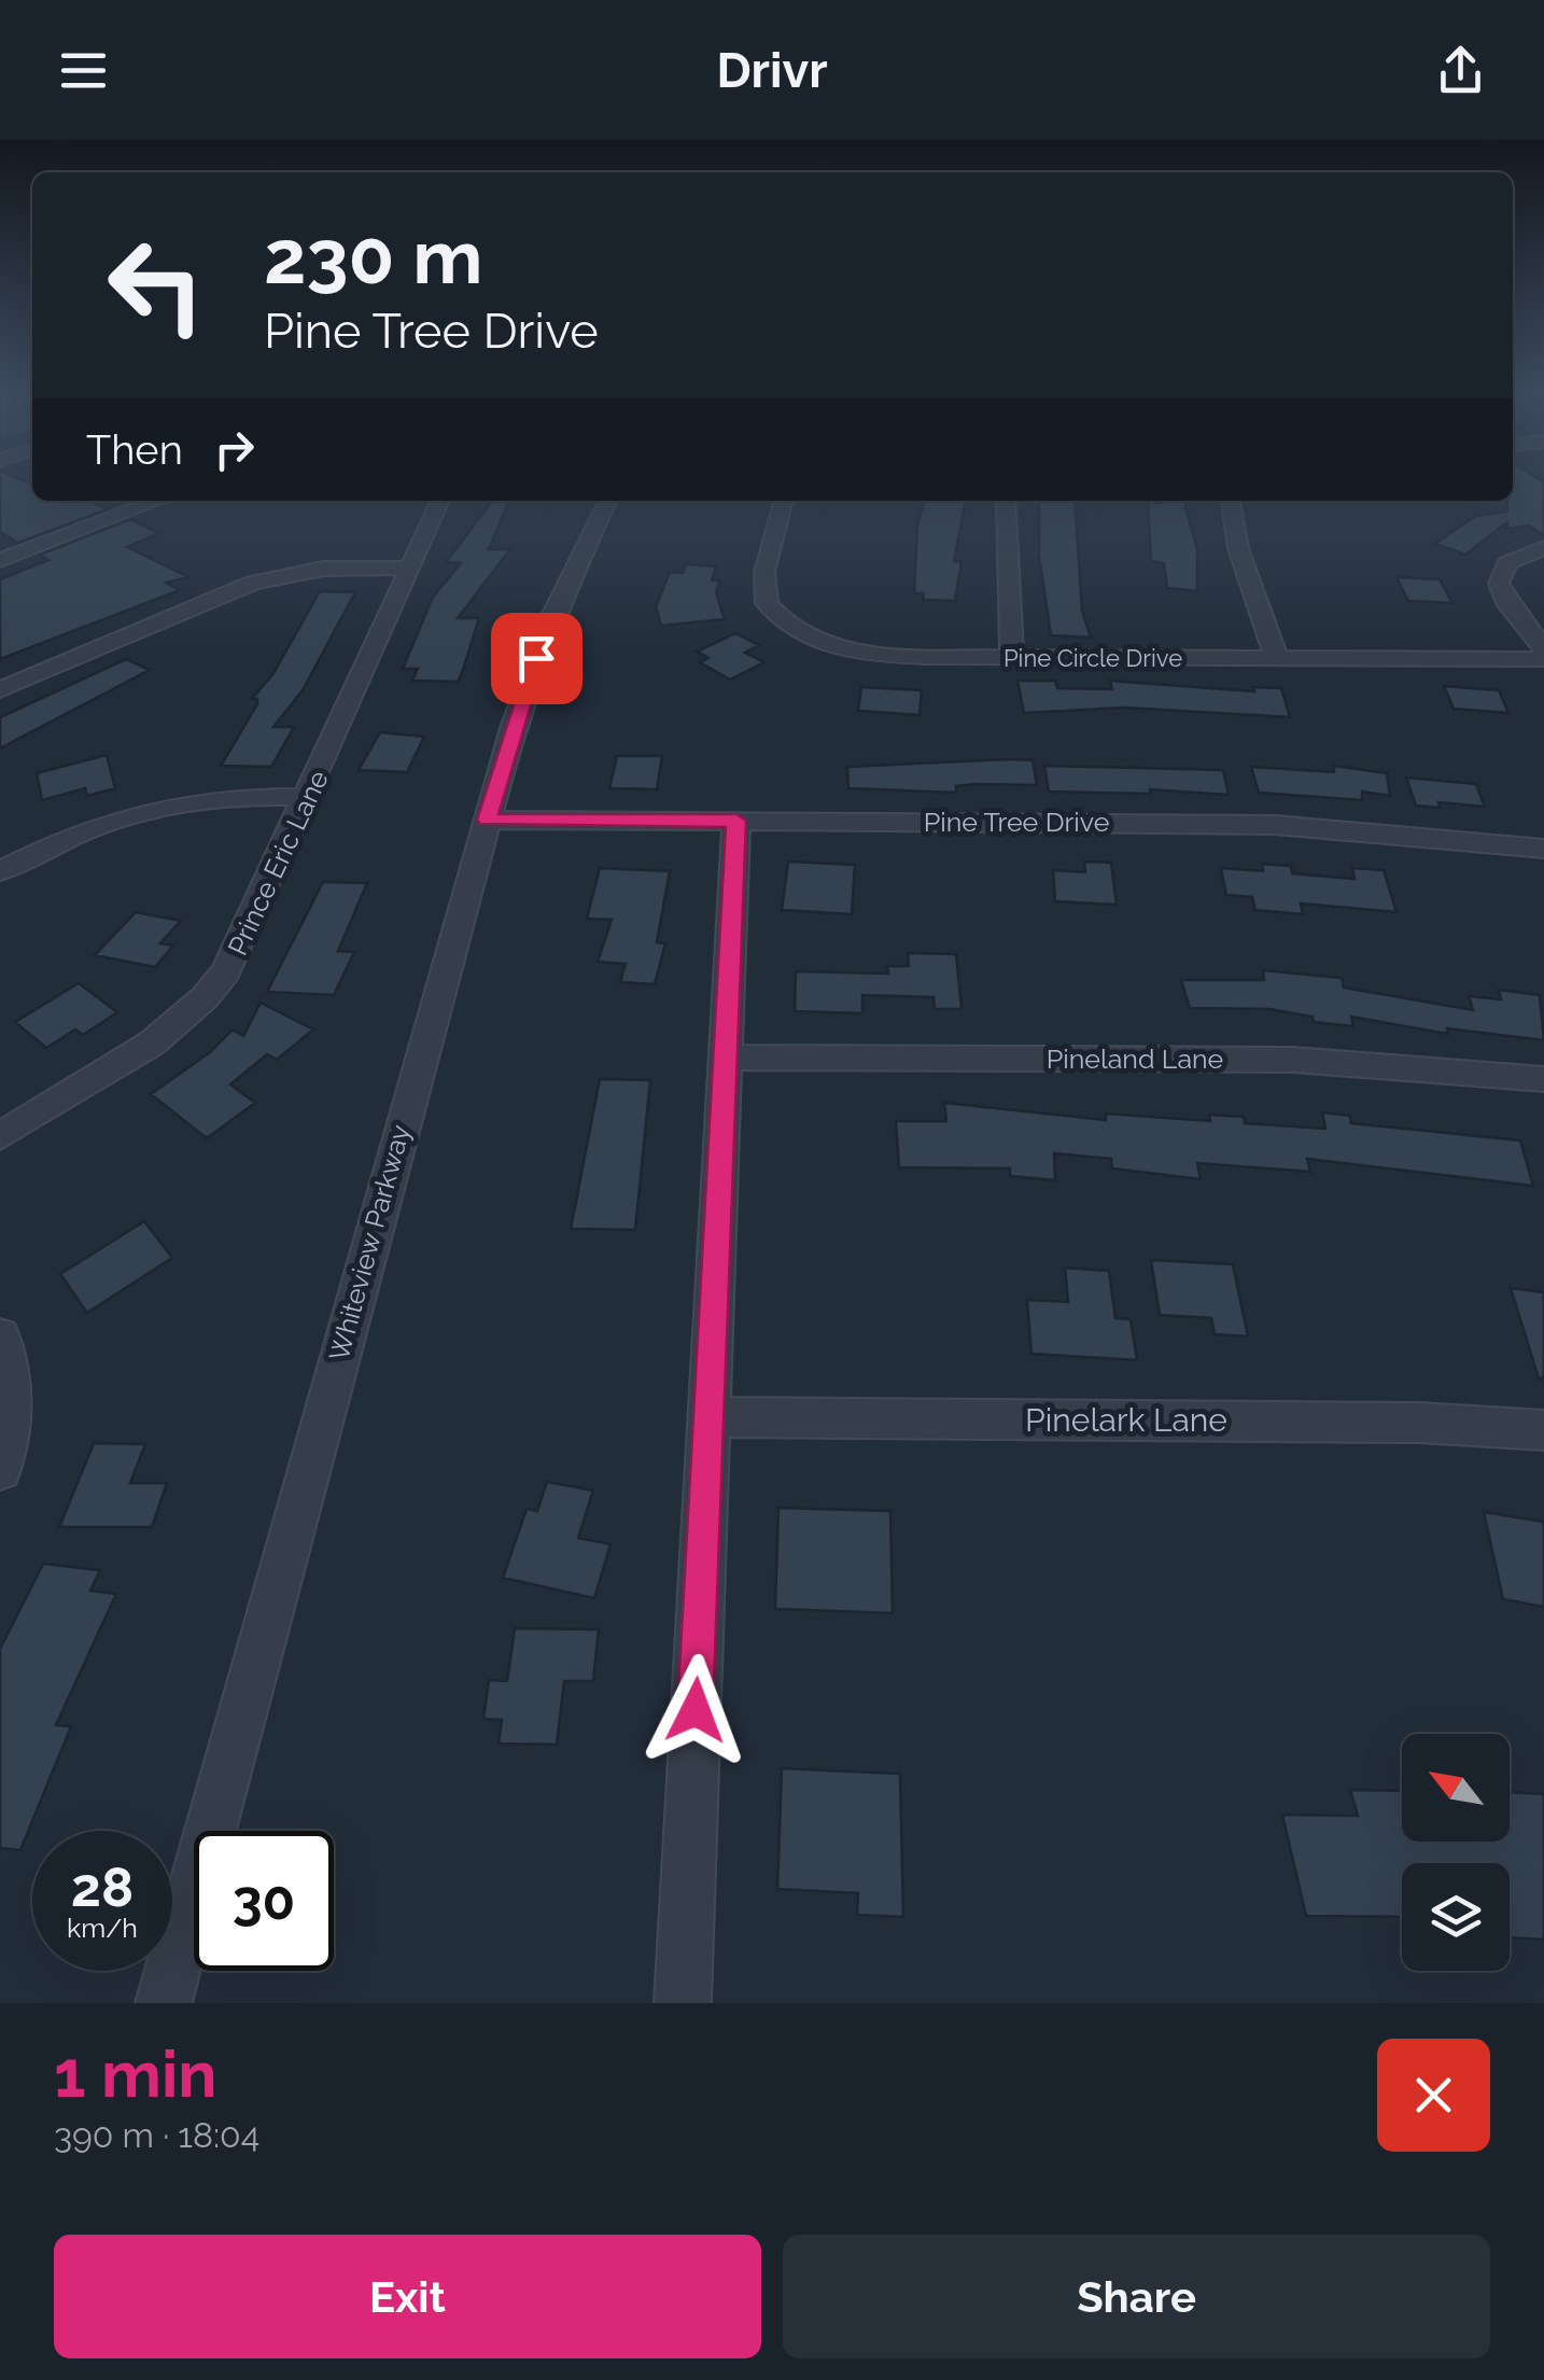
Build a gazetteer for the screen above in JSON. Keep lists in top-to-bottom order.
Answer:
{
  "streets": {
    "street": [
      "Pine Circle Drive",
      "Pine Tree Drive",
      "Prince Eric Lane",
      "Pineland Lane",
      "Whiteview Parkway",
      "Pinelark Lane"
    ]
  },
  "crossings": [
    ["Pine Tree Drive", "Whiteview Parkway"]
  ],
  "north": "top left",
  "page": {
    "header": "Drivr",
    "turn": ["230 m", "Pine Tree Drive"],
    "then": "Then",
    "speed": "28 km/h",
    "limit": "30",
    "heading": ["1 min", "390 m · 18:04"],
    "buttons": ["Exit", "Share"]
  }
}
